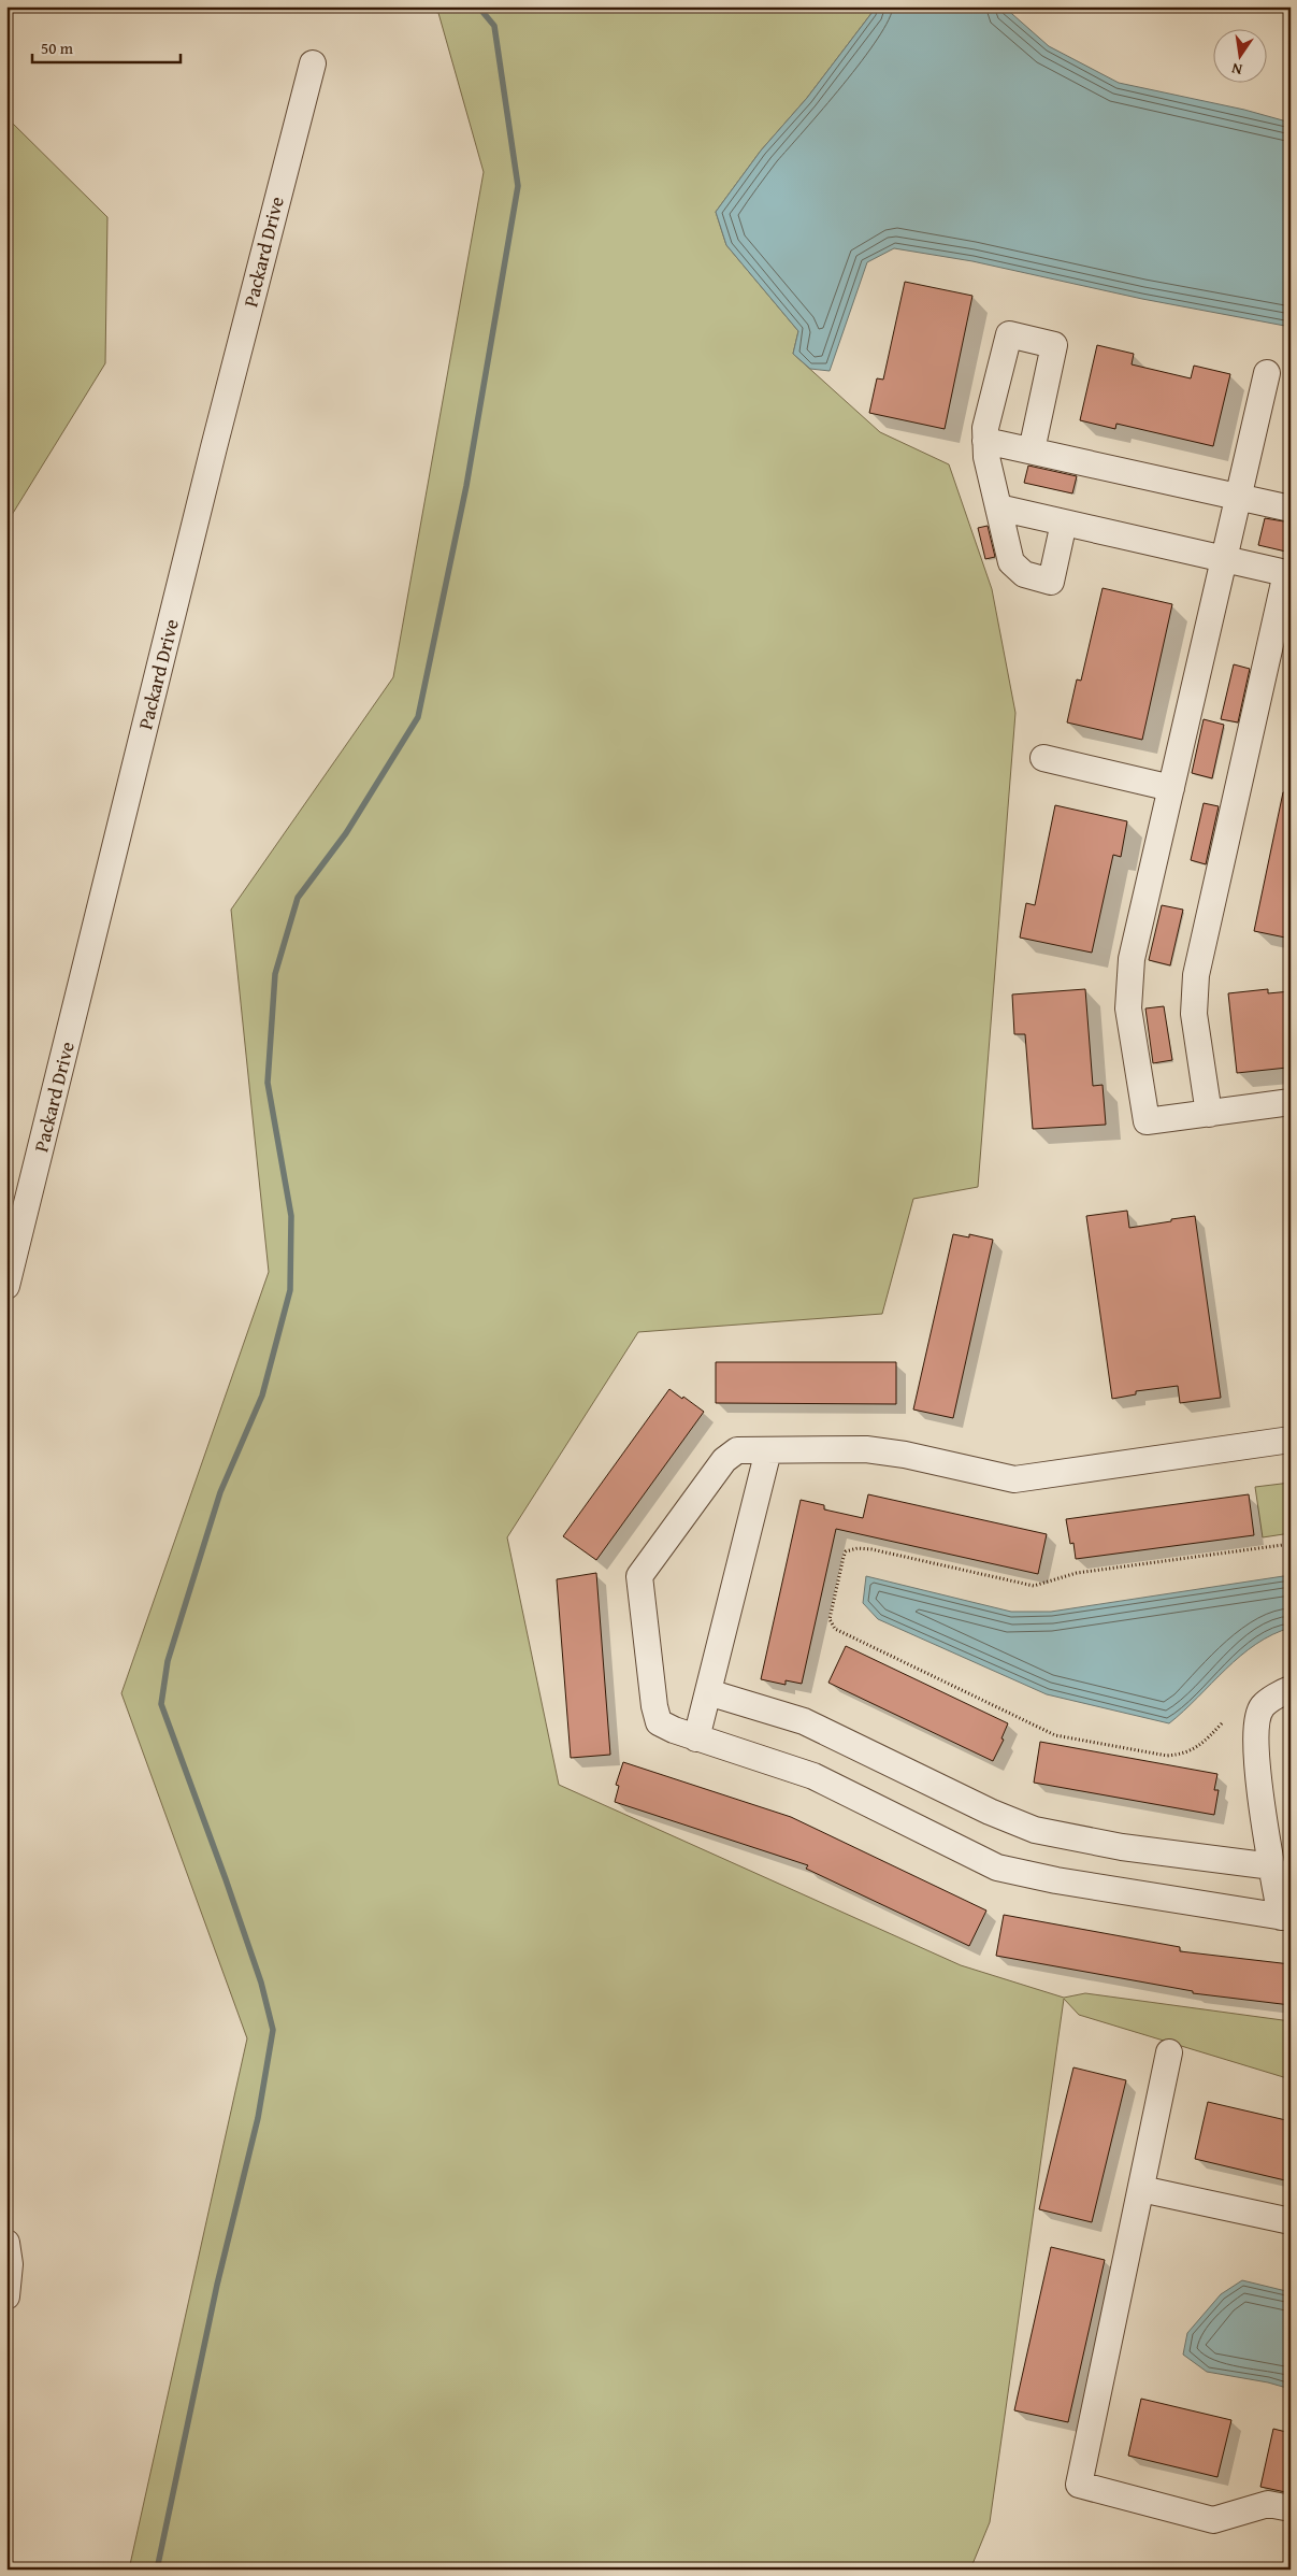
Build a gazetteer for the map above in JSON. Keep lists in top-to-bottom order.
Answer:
{
  "streets": {
    "street": ["Packard Drive"]
  },
  "scale_bar": "50 m",
  "north": "bottom"
}
